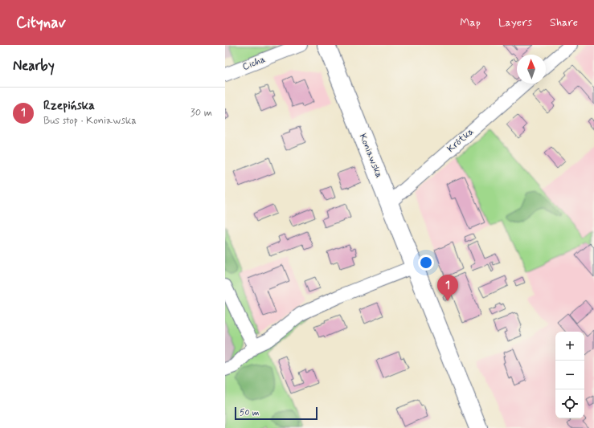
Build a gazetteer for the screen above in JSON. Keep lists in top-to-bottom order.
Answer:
{
  "streets": {
    "main road": ["Koniawska"],
    "street": ["Cicha", "Krótka"]
  },
  "crossings": [
    ["Krótka", "Koniawska"]
  ],
  "scale_bar": "50 m",
  "north": "top",
  "page": {
    "header": "Citynav",
    "nav": ["Map", "Layers", "Share"],
    "heading": "Nearby",
    "list": [
      {
        "mark": "1",
        "name": "Rzepińska",
        "note": "Bus stop · Koniawska",
        "value": "30 m"
      }
    ],
    "pins": "1",
    "map_buttons": ["+", "−"],
    "scale": "50 m"
  }
}
